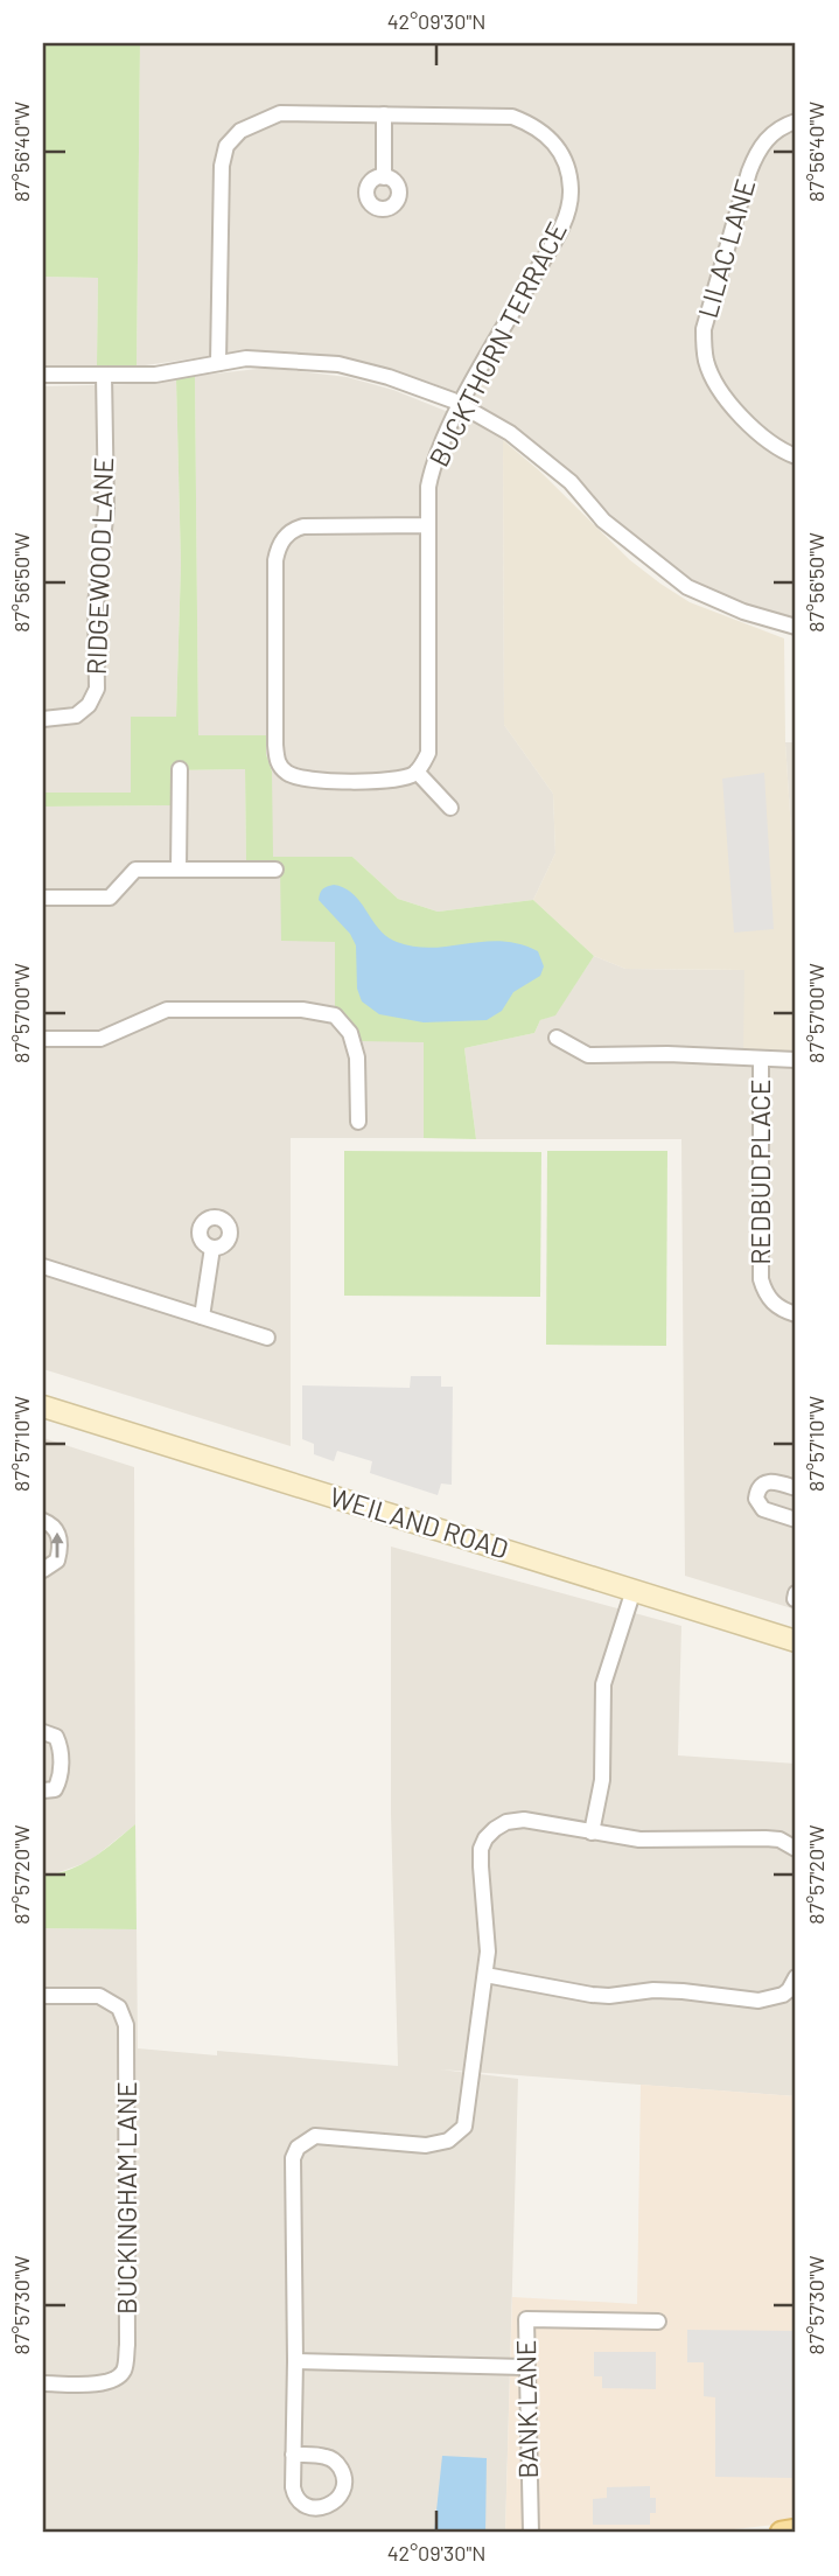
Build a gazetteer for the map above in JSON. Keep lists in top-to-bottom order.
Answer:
{
  "streets": {
    "main road": ["WEILAND ROAD"],
    "street": [
      "LILAC LANE",
      "BUCKTHORN TERRACE",
      "RIDGEWOOD LANE",
      "REDBUD PLACE",
      "BUCKINGHAM LANE",
      "BANK LANE"
    ]
  },
  "coordinates": [
    "42°09'30\"N",
    "87°56'40\"W",
    "87°56'50\"W",
    "87°57'00\"W",
    "87°57'10\"W",
    "87°57'20\"W",
    "87°57'30\"W"
  ]
}
